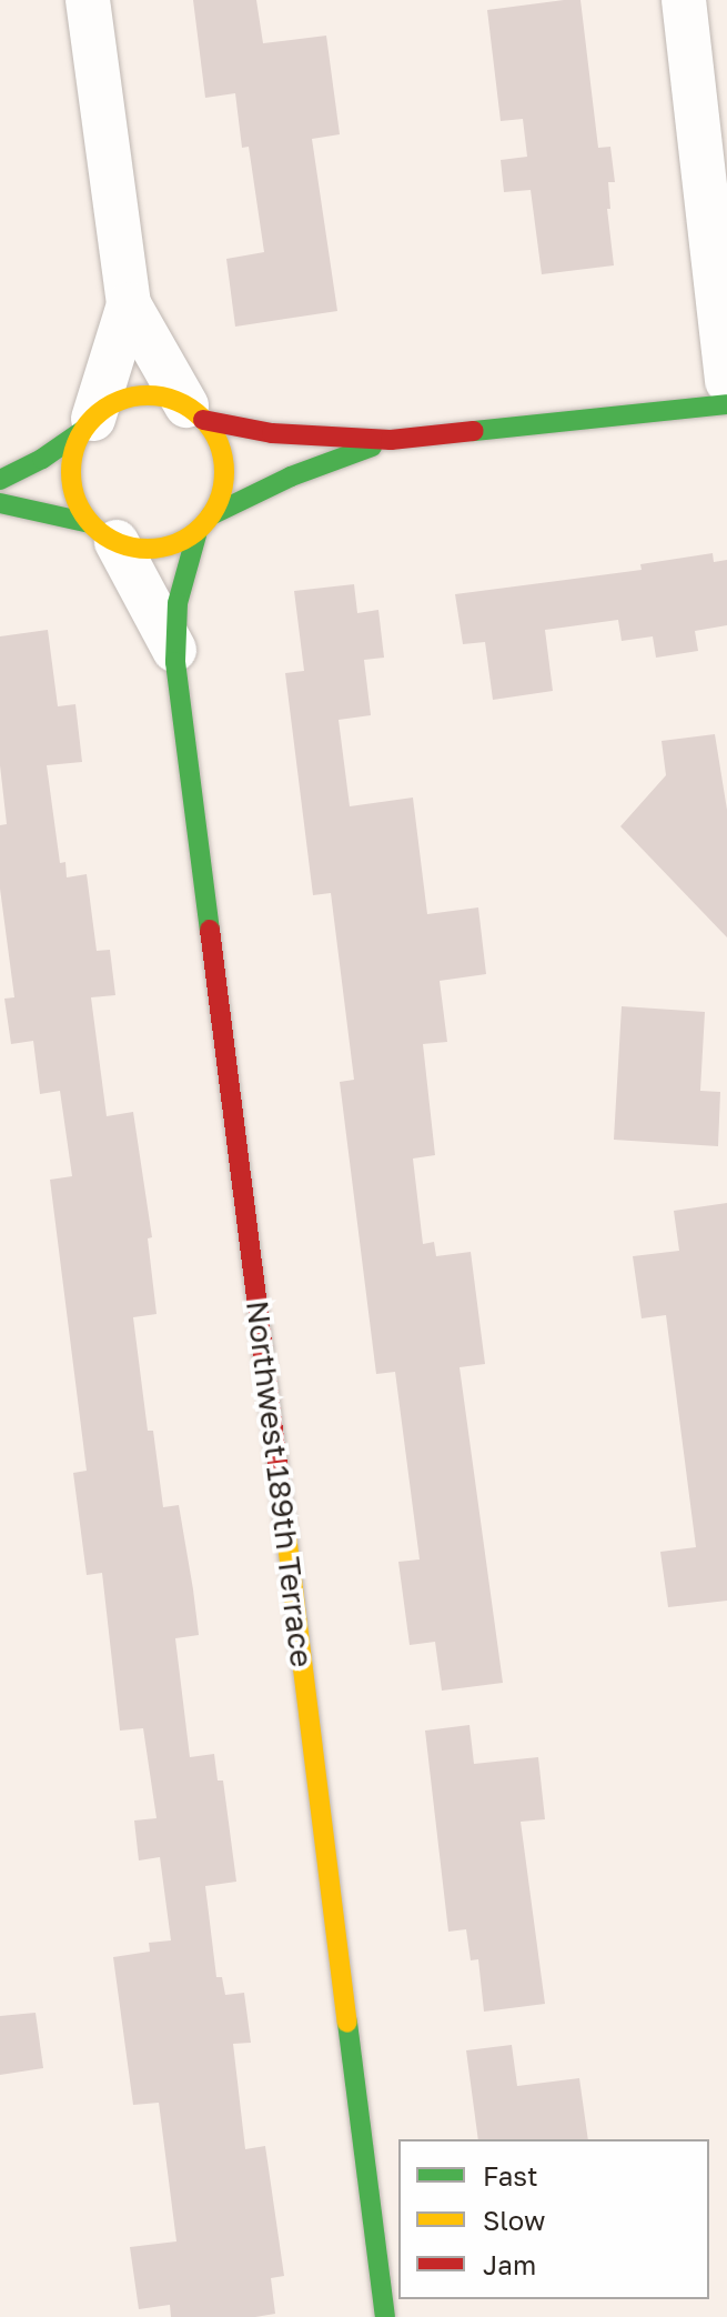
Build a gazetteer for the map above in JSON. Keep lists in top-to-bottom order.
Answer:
{
  "streets": {
    "street": ["Northwest 189th Terrace"]
  },
  "legend": ["Fast", "Slow", "Jam"]
}
